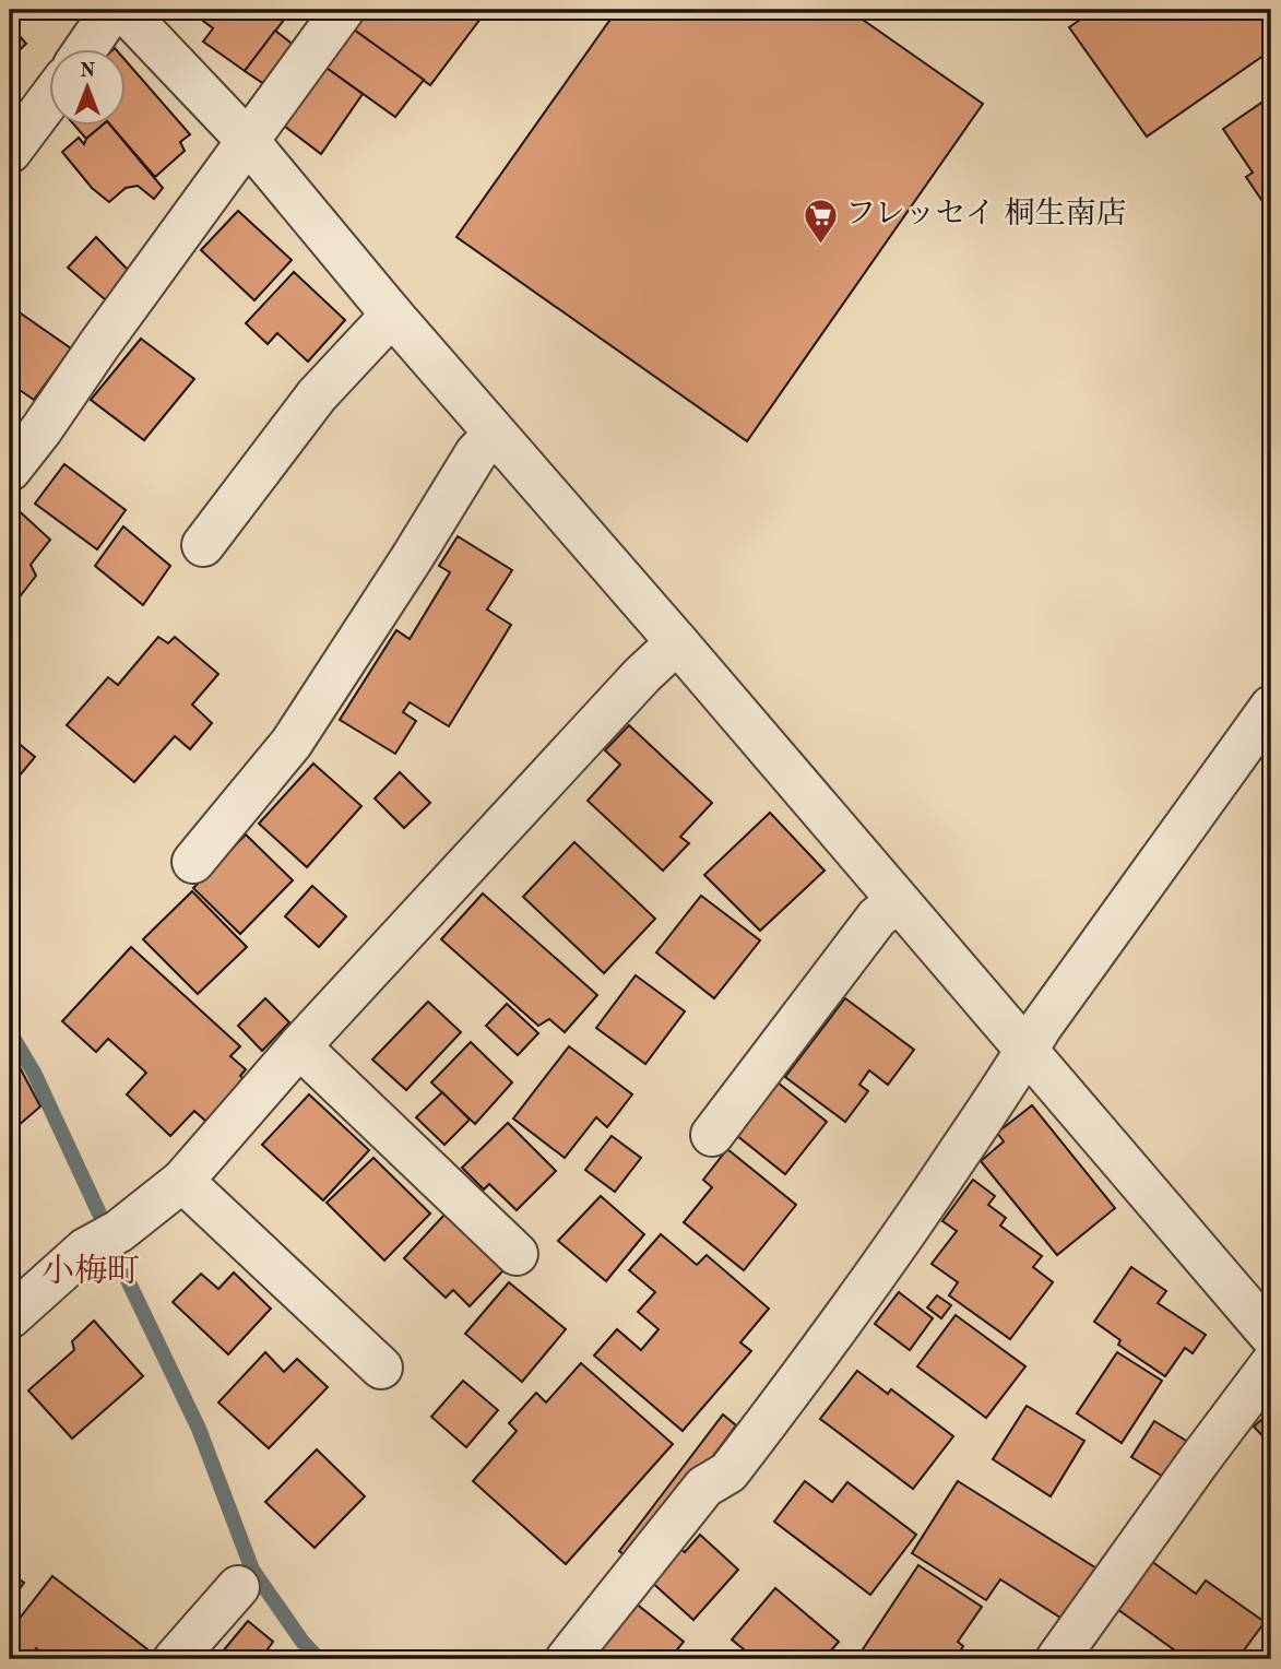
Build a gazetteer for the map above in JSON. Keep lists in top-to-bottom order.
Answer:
{
  "districts": ["小梅町"],
  "places": {
    "supermarket": ["フレッセイ 桐生南店"]
  },
  "north": "top"
}
